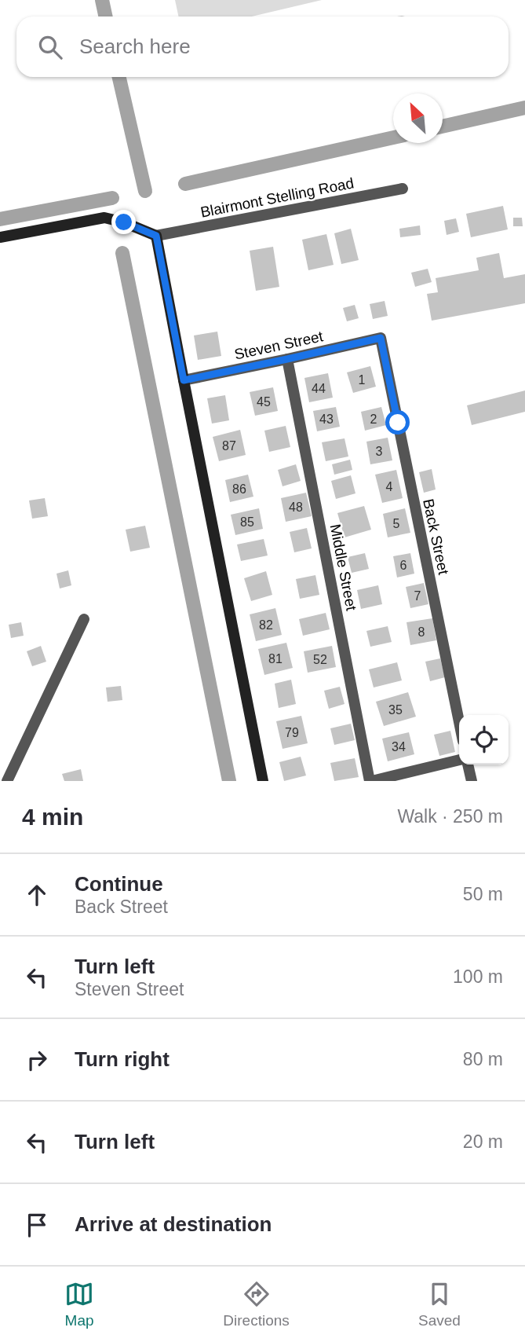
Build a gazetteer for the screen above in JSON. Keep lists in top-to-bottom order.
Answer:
{
  "streets": {
    "street": [
      "Blairmont Stelling Road",
      "Steven Street",
      "Back Street",
      "Middle Street"
    ]
  },
  "crossings": [
    ["Steven Street", "Back Street"],
    ["Steven Street", "Middle Street"]
  ],
  "house_numbers": [
    "1",
    "44",
    "45",
    "43",
    "2",
    "87",
    "3",
    "4",
    "86",
    "48",
    "85",
    "5",
    "6",
    "7",
    "82",
    "8",
    "81",
    "52",
    "35",
    "79",
    "34"
  ],
  "north": "top left",
  "page": {
    "search": "Search here",
    "heading": ["4 min", "Walk · 250 m"],
    "list": [
      ["Continue", "Back Street", "50 m"],
      ["Turn left", "Steven Street", "100 m"],
      ["Turn right", "80 m"],
      ["Turn left", "20 m"],
      "Arrive at destination"
    ],
    "nav": ["Map", "Directions", "Saved"]
  }
}
